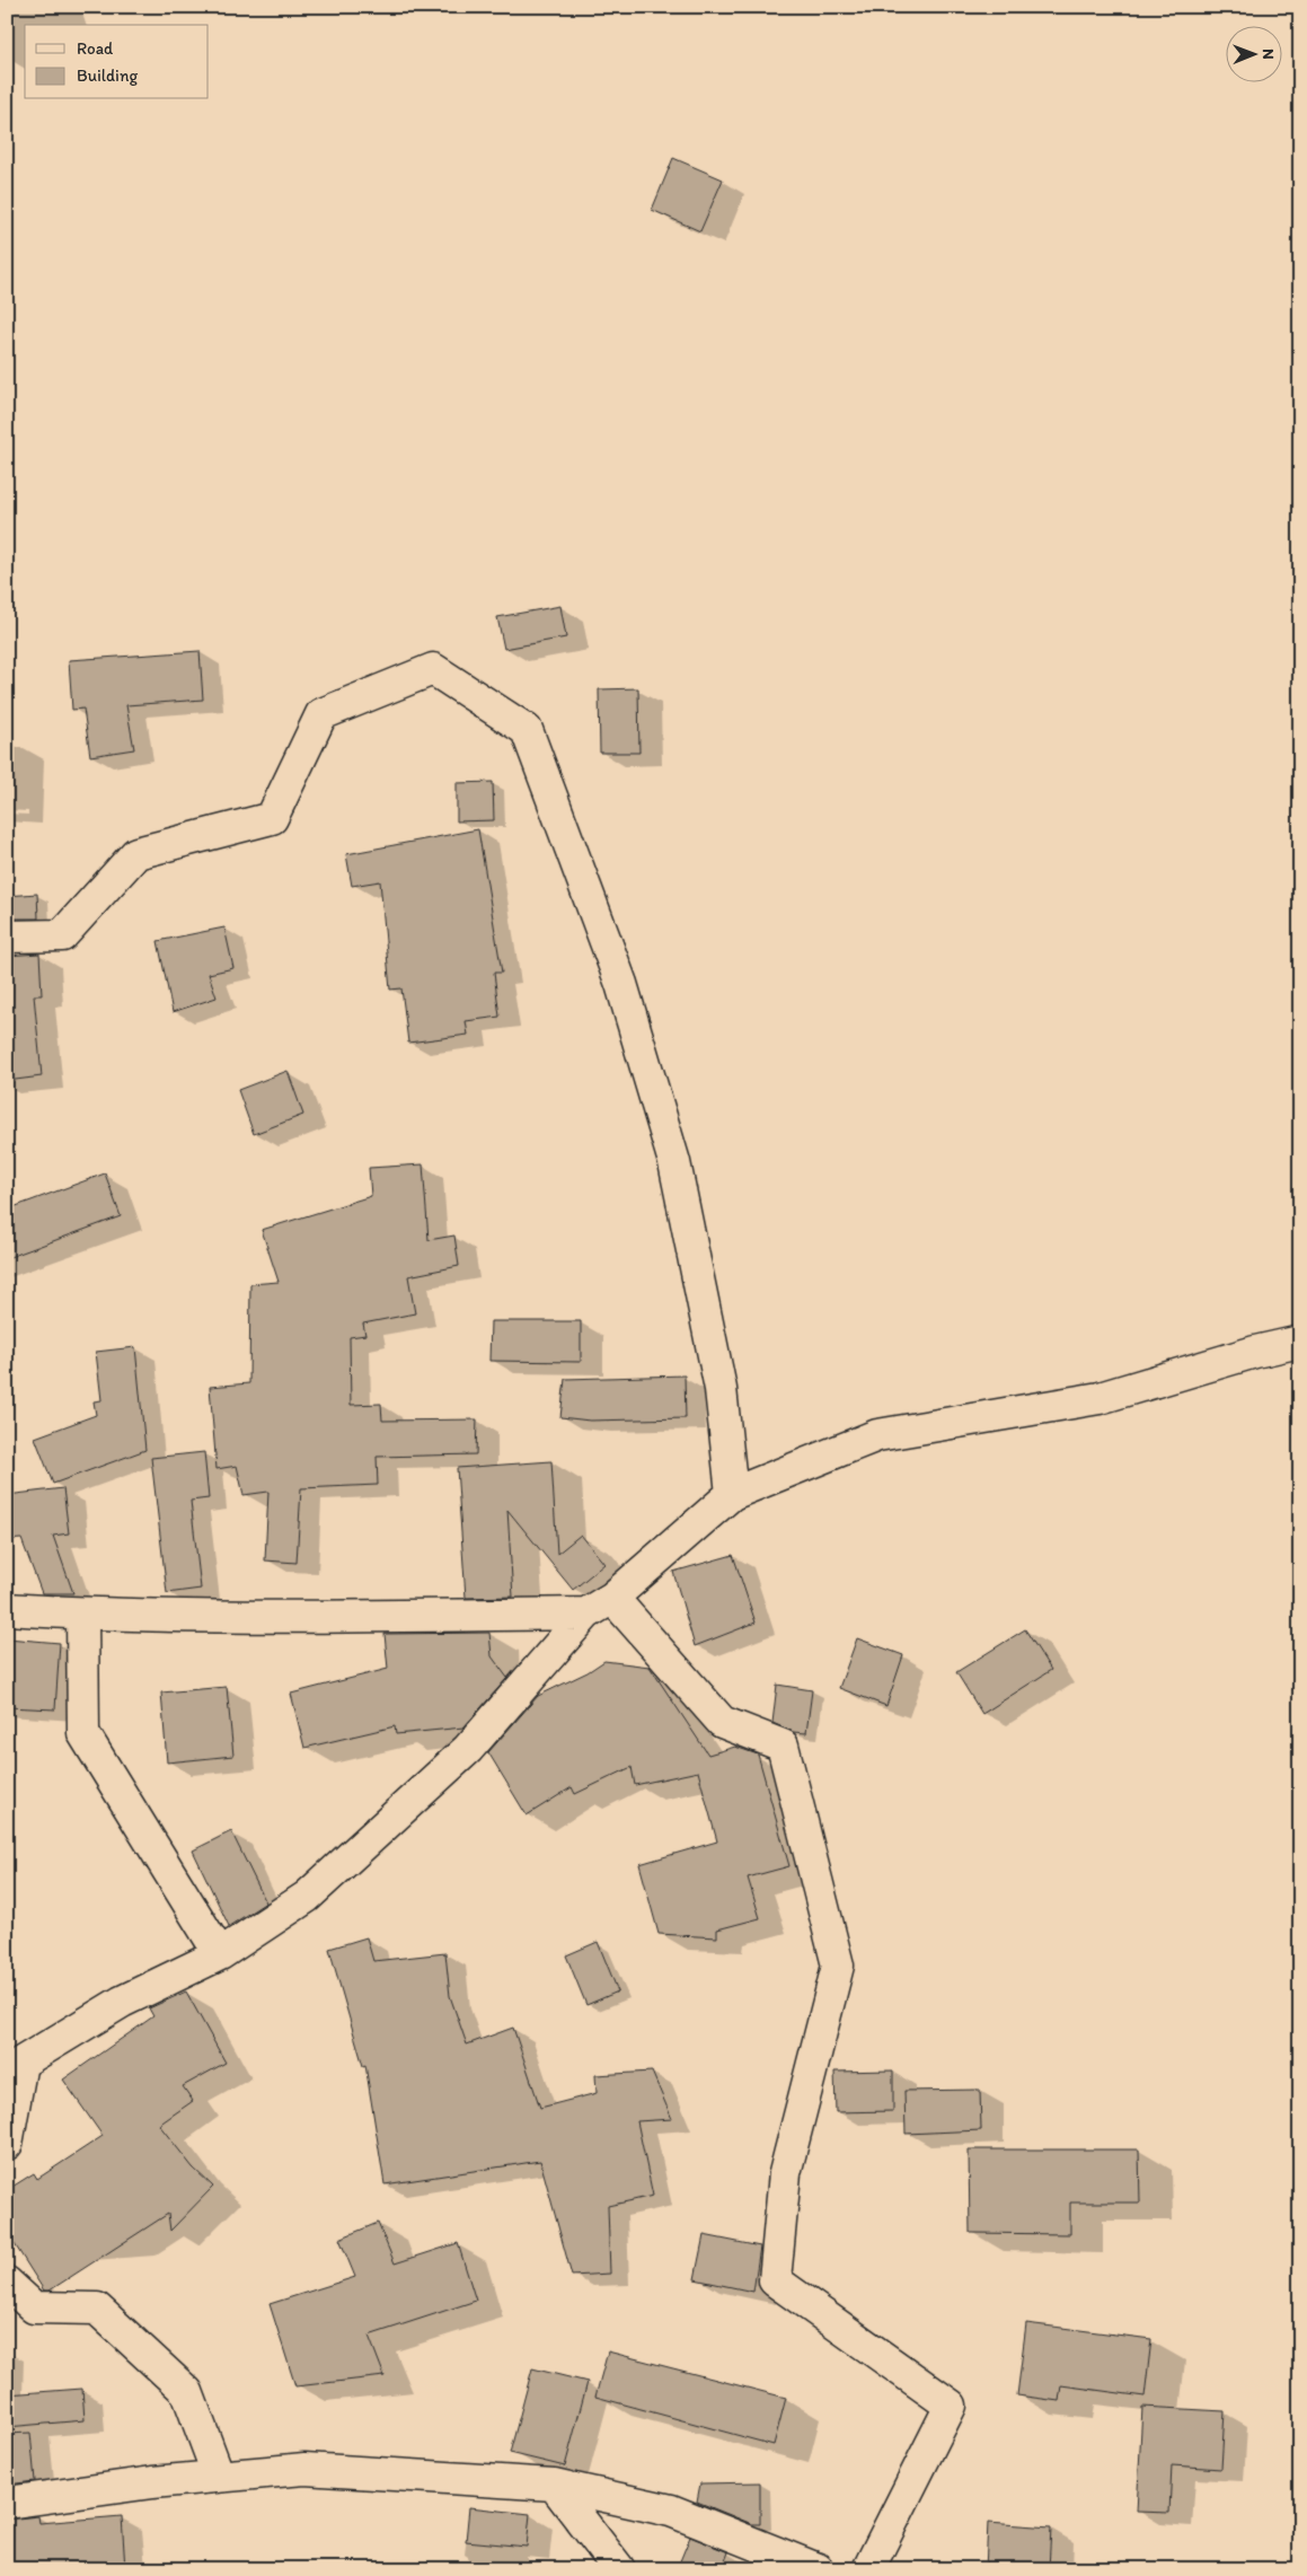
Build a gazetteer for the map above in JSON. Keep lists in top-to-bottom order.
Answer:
{
  "legend": ["Road", "Building"],
  "north": "right"
}
